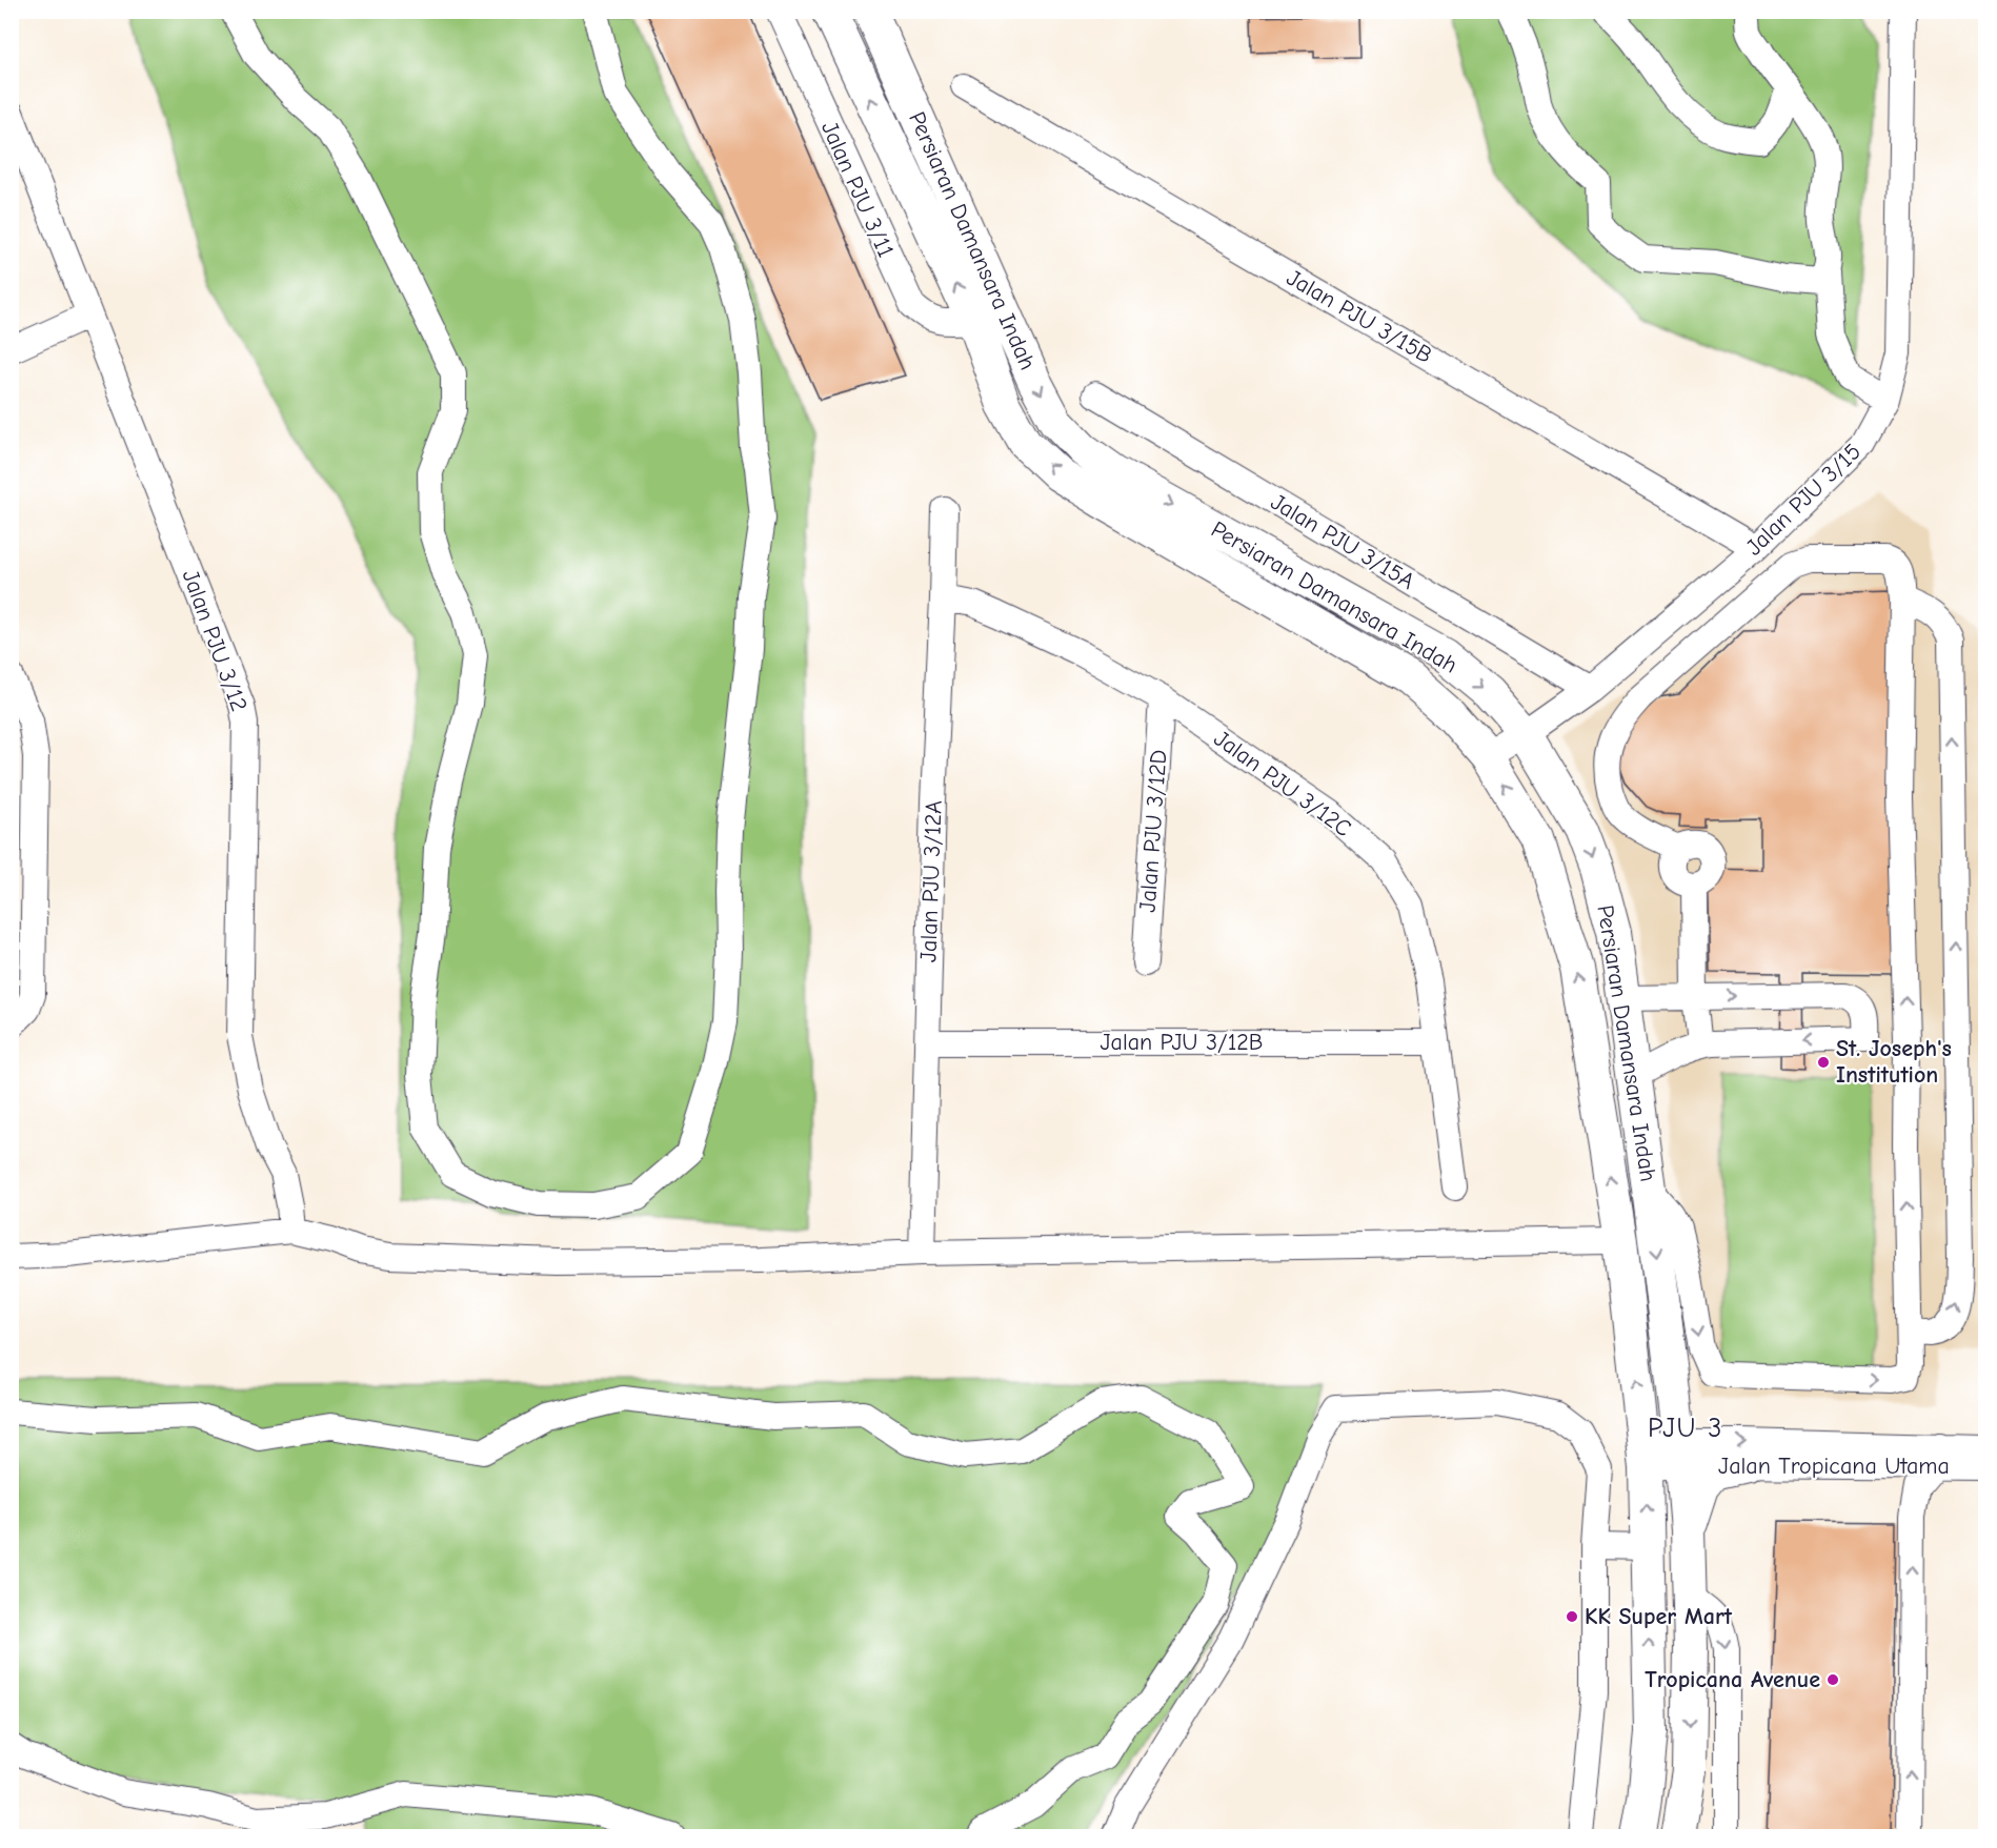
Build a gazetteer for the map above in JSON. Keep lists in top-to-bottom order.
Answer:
{
  "streets": {
    "main road": ["Persiaran Damansara Indah"],
    "street": [
      "Jalan PJU 3/11",
      "Jalan PJU 3/15B",
      "Jalan PJU 3/15",
      "Jalan PJU 3/15A",
      "Jalan PJU 3/12",
      "Jalan PJU 3/12C",
      "Jalan PJU 3/12D",
      "Jalan PJU 3/12A",
      "Jalan PJU 3/12B",
      "Jalan Tropicana Utama"
    ]
  },
  "crossings": [
    ["Jalan PJU 3/11", "Persiaran Damansara Indah"],
    ["Persiaran Damansara Indah", "Jalan PJU 3/15"],
    ["Persiaran Damansara Indah", "Jalan Tropicana Utama"],
    ["Jalan PJU 3/15B", "Jalan PJU 3/15"],
    ["Jalan PJU 3/15", "Jalan PJU 3/15A"],
    ["Jalan PJU 3/12C", "Jalan PJU 3/12D"],
    ["Jalan PJU 3/12C", "Jalan PJU 3/12A"],
    ["Jalan PJU 3/12C", "Jalan PJU 3/12B"],
    ["Jalan PJU 3/12A", "Jalan PJU 3/12B"]
  ],
  "districts": ["PJU 3"],
  "places": ["St. Joseph's Institution", "KK Super Mart", "Tropicana Avenue"]
}
